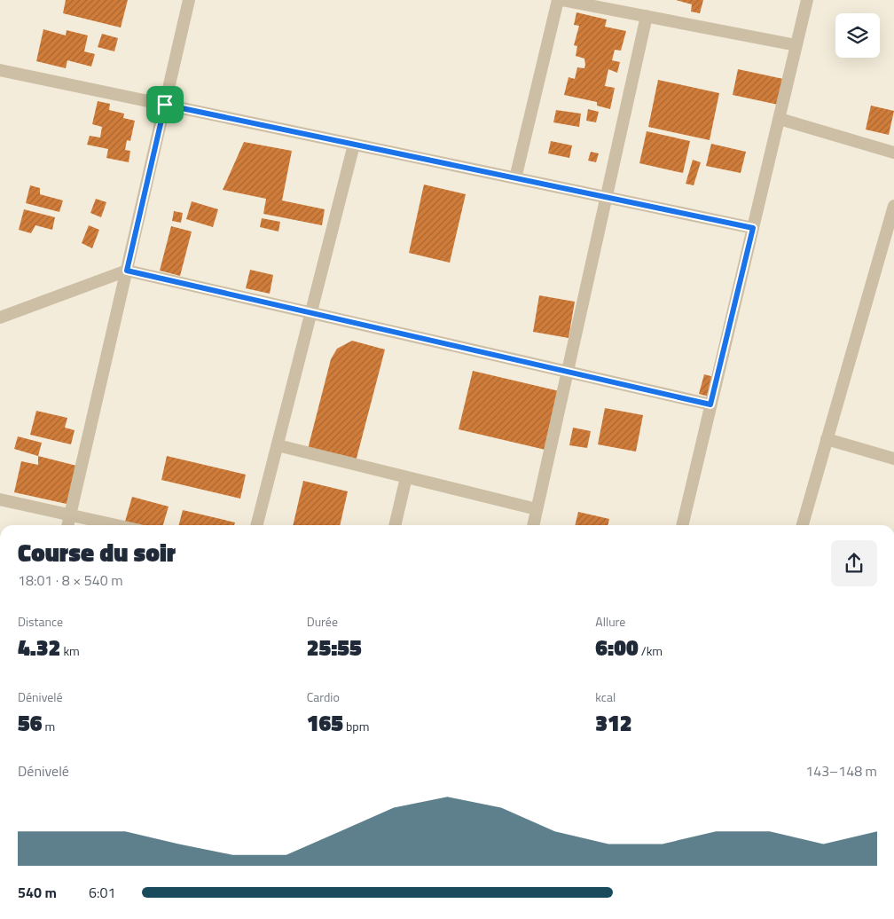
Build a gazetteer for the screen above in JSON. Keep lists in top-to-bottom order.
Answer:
{
  "page": {
    "heading": ["Course du soir", "18:01 · 8 × 540 m"],
    "stats": [
      ["Distance", "4.32 km"],
      ["Durée", "25:55"],
      ["Allure", "6:00 /km"],
      ["Dénivelé", "56 m"],
      ["Cardio", "165 bpm"],
      ["kcal", "312"]
    ],
    "chart": ["Dénivelé", "143–148 m"],
    "list": [
      {
        "name": "540 m",
        "note": "6:01"
      }
    ]
  }
}
